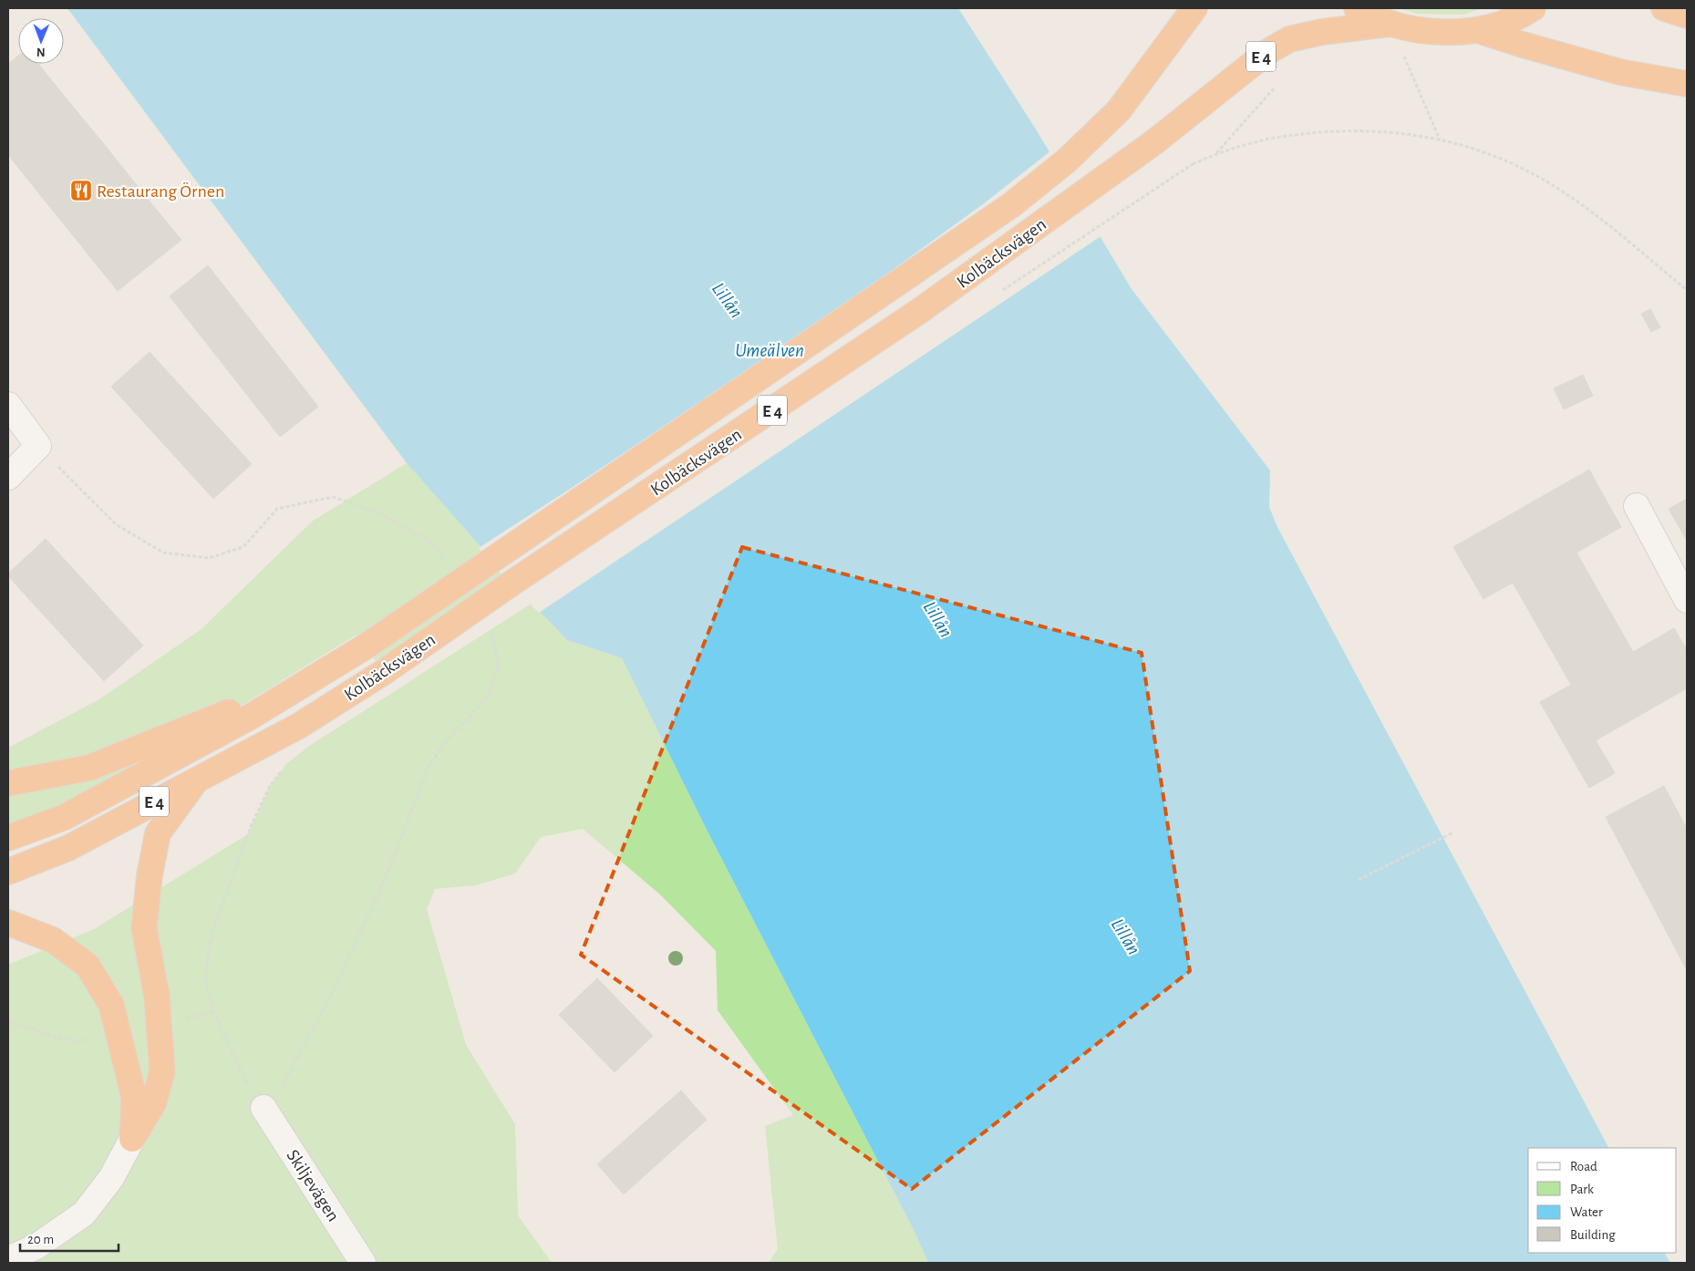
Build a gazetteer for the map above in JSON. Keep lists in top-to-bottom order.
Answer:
{
  "streets": {
    "highway": ["E 4", "Kolbäcksvägen"],
    "street": ["Skiljevägen"]
  },
  "crossings": [
    ["E 4", "Kolbäcksvägen"]
  ],
  "water": ["Lillån", "Umeälven"],
  "places": {
    "restaurant": ["Restaurang Örnen"]
  },
  "legend": [
    "Road",
    "Park",
    "Water",
    "Building"
  ],
  "scale_bar": "20 m",
  "north": "bottom"
}
